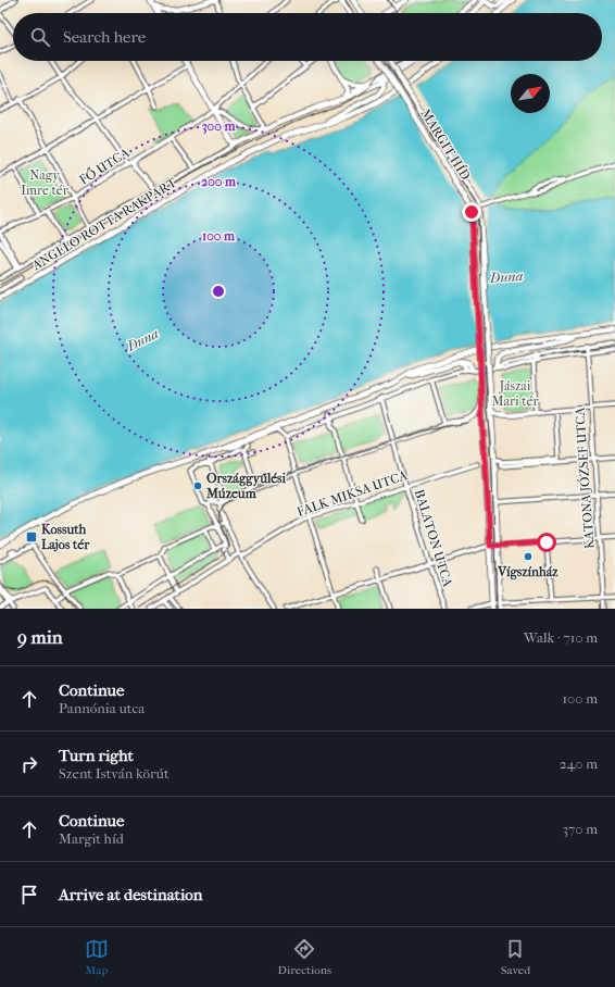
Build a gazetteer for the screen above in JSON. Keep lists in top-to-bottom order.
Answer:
{
  "streets": {
    "main road": ["MARGIT HÍD", "ANGELO ROTTA RAKPART"],
    "street": [
      "FŐ UTCA",
      "KATONA JÓZSEF UTCA",
      "FALK MIKSA UTCA",
      "BALATON UTCA"
    ]
  },
  "crossings": [
    ["FALK MIKSA UTCA", "BALATON UTCA"]
  ],
  "water": ["Duna"],
  "parks": ["Nagy Imre tér", "Jászai Mari tér"],
  "places": {
    "other": ["Országgyűlési Múzeum", "Vígszínház"],
    "transit": ["Kossuth Lajos tér"]
  },
  "north": "top right",
  "page": {
    "search": "Search here",
    "heading": ["9 min", "Walk · 710 m"],
    "list": [
      ["Continue", "Pannónia utca", "100 m"],
      ["Turn right", "Szent István körút", "240 m"],
      ["Continue", "Margit híd", "370 m"],
      "Arrive at destination"
    ],
    "nav": ["Map", "Directions", "Saved"]
  },
  "rings": ["300 m", "200 m", "100 m"]
}
